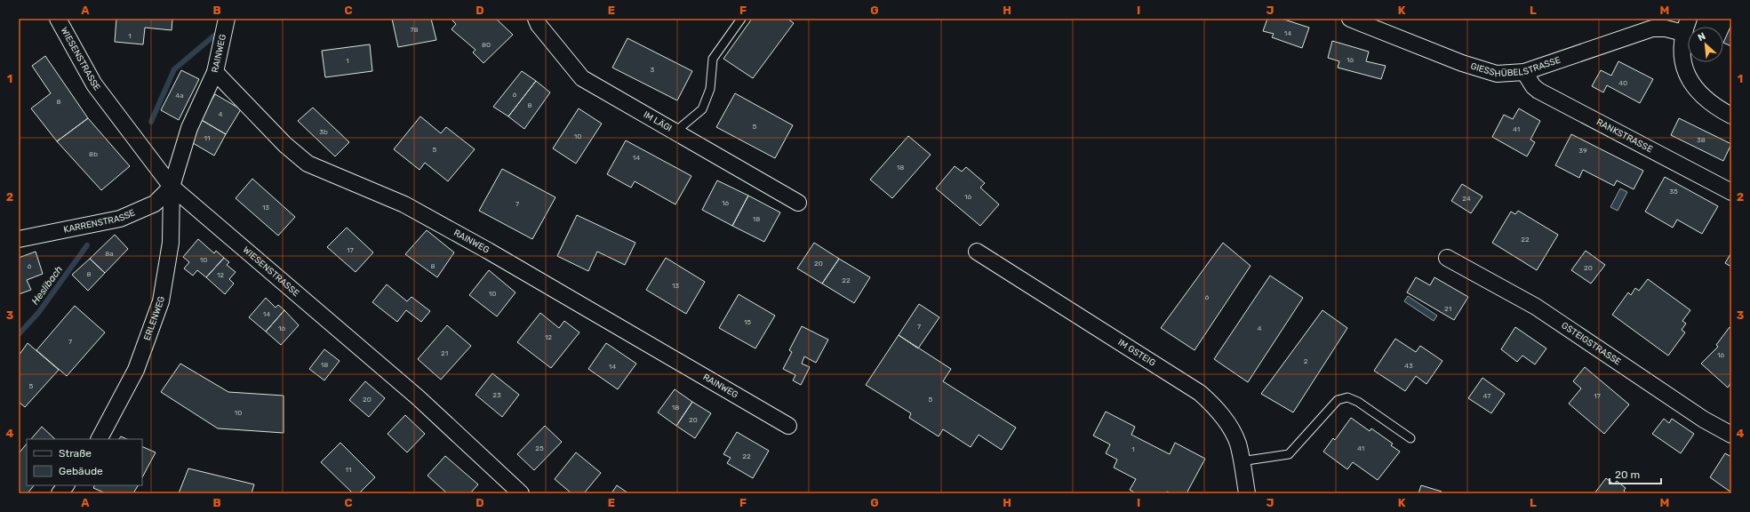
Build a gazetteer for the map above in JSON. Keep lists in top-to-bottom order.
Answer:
{
  "streets": {
    "street": [
      "RAINWEG",
      "WIESENSTRASSE",
      "GIESSHÜBELSTRASSE",
      "IM LÄGI",
      "RANKSTRASSE",
      "KARRENSTRASSE",
      "ERLENWEG",
      "GSTEIGSTRASSE",
      "IM GSTEIG"
    ]
  },
  "crossings": [
    ["RAINWEG", "ERLENWEG"],
    ["WIESENSTRASSE", "KARRENSTRASSE"],
    ["WIESENSTRASSE", "ERLENWEG"],
    ["GIESSHÜBELSTRASSE", "RANKSTRASSE"],
    ["KARRENSTRASSE", "ERLENWEG"]
  ],
  "water": ["Heslibach"],
  "house_numbers": [
    "78",
    "14",
    "1",
    "80",
    "16",
    "1",
    "3",
    "40",
    "6",
    "4a",
    "8",
    "8",
    "4",
    "5",
    "41",
    "3b",
    "10",
    "11",
    "38",
    "5",
    "39",
    "8b",
    "14",
    "18",
    "35",
    "16",
    "24",
    "16",
    "7",
    "13",
    "18",
    "22",
    "17",
    "8a",
    "10",
    "20",
    "6",
    "8",
    "20",
    "8",
    "12",
    "22",
    "13",
    "10",
    "6",
    "21",
    "14",
    "15",
    "7",
    "16",
    "4",
    "12",
    "7",
    "21",
    "16",
    "2",
    "18",
    "43",
    "14",
    "5",
    "23",
    "47",
    "17",
    "20",
    "5",
    "18",
    "10",
    "20",
    "25",
    "41",
    "1",
    "22",
    "11"
  ],
  "legend": ["Straße", "Gebäude"],
  "scale_bar": "20 m",
  "north": "top left",
  "grid": {
    "columns": [
      "A",
      "B",
      "C",
      "D",
      "E",
      "F",
      "G",
      "H",
      "I",
      "J",
      "K",
      "L",
      "M"
    ],
    "rows": [
      "1",
      "2",
      "3",
      "4"
    ]
  }
}
